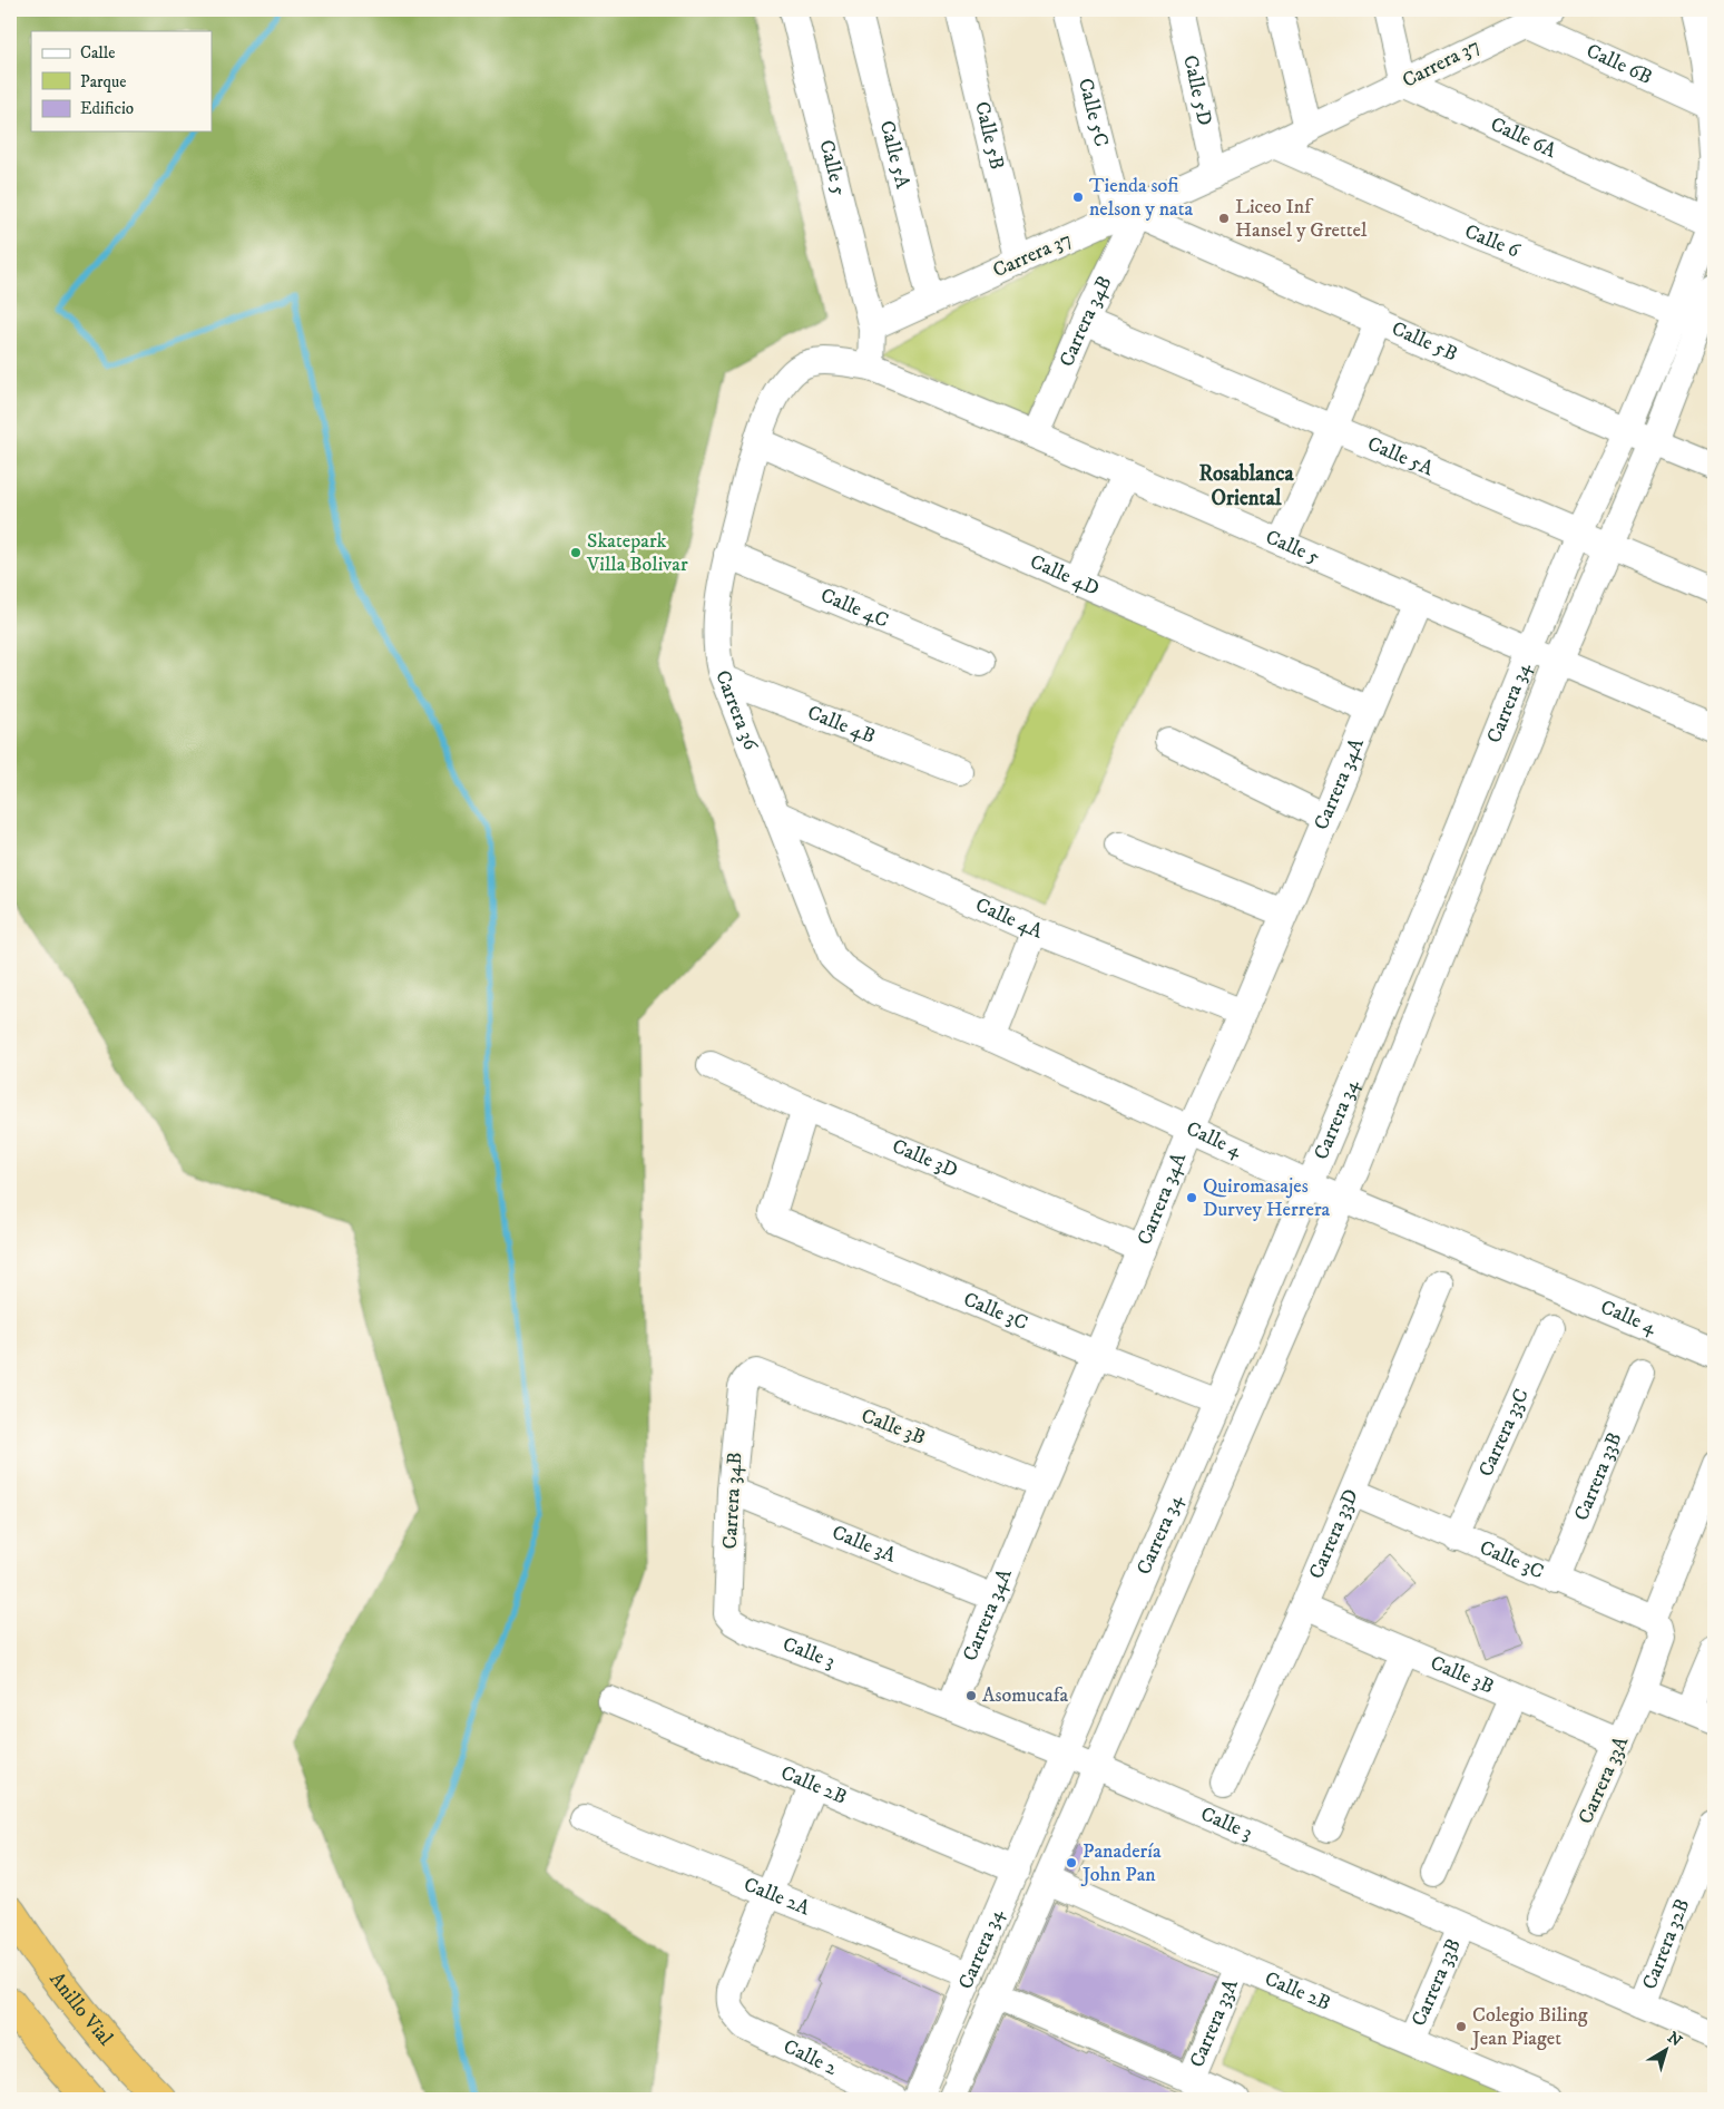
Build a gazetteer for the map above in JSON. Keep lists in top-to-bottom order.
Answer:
{
  "streets": {
    "highway": ["Anillo Vial"],
    "street": [
      "Carrera 37",
      "Calle 6B",
      "Calle 5D",
      "Calle 5C",
      "Calle 5B",
      "Calle 6A",
      "Calle 5A",
      "Calle 5",
      "Calle 6",
      "Carrera 34B",
      "Calle 4D",
      "Calle 4C",
      "Carrera 34",
      "Carrera 36",
      "Calle 4B",
      "Carrera 34A",
      "Calle 4A",
      "Calle 4",
      "Calle 3D",
      "Calle 3C",
      "Calle 3B",
      "Carrera 33C",
      "Carrera 33B",
      "Carrera 33D",
      "Calle 3A",
      "Calle 3",
      "Carrera 33A",
      "Calle 2B",
      "Calle 2A",
      "Carrera 32B",
      "Calle 2"
    ]
  },
  "crossings": [
    ["Carrera 37", "Calle 6B"],
    ["Carrera 37", "Calle 5D"],
    ["Carrera 37", "Calle 5C"],
    ["Carrera 37", "Calle 5B"],
    ["Carrera 37", "Calle 6A"],
    ["Carrera 37", "Calle 5A"],
    ["Carrera 37", "Calle 5"],
    ["Carrera 37", "Calle 6"],
    ["Carrera 37", "Carrera 34B"],
    ["Calle 5C", "Calle 5B"],
    ["Calle 5C", "Carrera 34B"],
    ["Calle 5B", "Carrera 34B"],
    ["Calle 5B", "Carrera 34"],
    ["Calle 6A", "Carrera 34"],
    ["Calle 5A", "Carrera 34B"],
    ["Calle 5A", "Carrera 34"],
    ["Calle 5", "Carrera 34B"],
    ["Calle 5", "Carrera 34"],
    ["Calle 5", "Carrera 34A"],
    ["Calle 6", "Carrera 34"],
    ["Carrera 34B", "Calle 3B"],
    ["Carrera 34B", "Calle 3A"],
    ["Carrera 34B", "Calle 3"],
    ["Calle 4D", "Carrera 36"],
    ["Calle 4D", "Carrera 34A"],
    ["Calle 4C", "Carrera 36"],
    ["Carrera 34", "Calle 4"],
    ["Carrera 34", "Calle 3C"],
    ["Carrera 34", "Calle 3"],
    ["Carrera 34", "Calle 2B"],
    ["Carrera 34", "Calle 2A"],
    ["Carrera 36", "Calle 4B"],
    ["Carrera 36", "Calle 4A"],
    ["Carrera 36", "Calle 4"],
    ["Carrera 34A", "Calle 4A"],
    ["Carrera 34A", "Calle 4"],
    ["Carrera 34A", "Calle 3D"],
    ["Carrera 34A", "Calle 3C"],
    ["Carrera 34A", "Calle 3B"],
    ["Carrera 34A", "Calle 3A"],
    ["Carrera 34A", "Calle 3"],
    ["Calle 3D", "Calle 3C"],
    ["Calle 3C", "Carrera 33C"],
    ["Calle 3C", "Carrera 33B"],
    ["Calle 3C", "Carrera 33D"],
    ["Calle 3C", "Carrera 33A"],
    ["Calle 3B", "Carrera 33D"],
    ["Calle 3B", "Carrera 33A"],
    ["Carrera 33B", "Calle 3"],
    ["Carrera 33B", "Calle 2B"],
    ["Calle 3", "Carrera 32B"],
    ["Carrera 33A", "Calle 2B"],
    ["Calle 2A", "Calle 2"]
  ],
  "districts": ["Rosablanca Oriental"],
  "places": [
    "Tienda sofi nelson y nata",
    "Liceo Inf Hansel y Grettel",
    "Skatepark Villa Bolivar",
    "Quiromasajes Durvey Herrera",
    "Asomucafa",
    "Panadería John Pan",
    "Colegio Biling Jean Piaget"
  ],
  "legend": ["Calle", "Parque", "Edificio"],
  "north": "top right"
}
